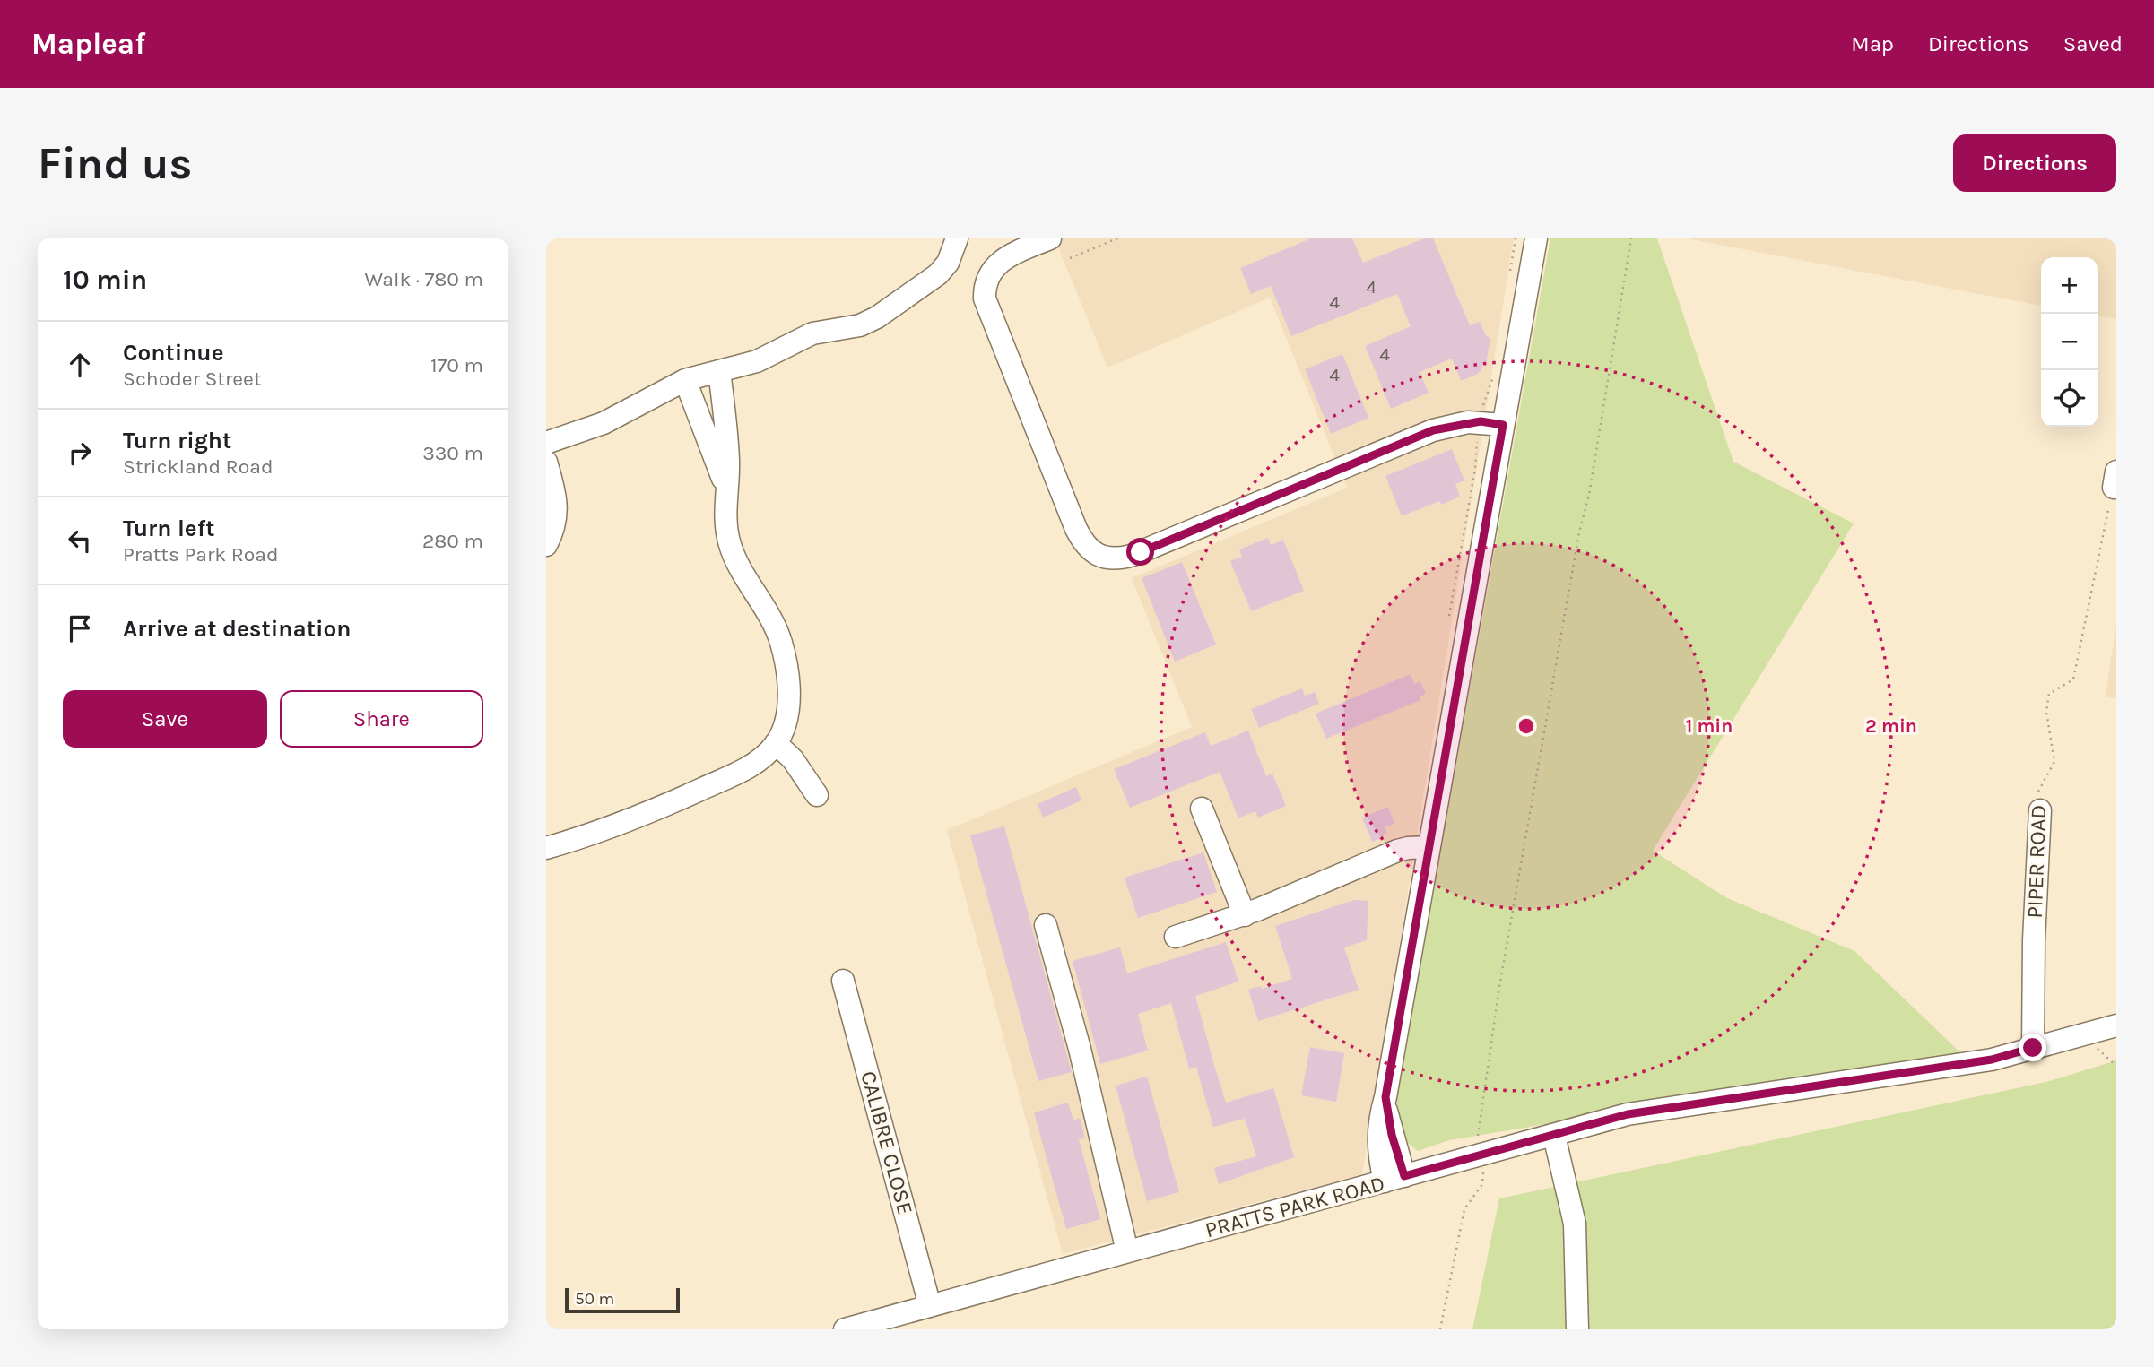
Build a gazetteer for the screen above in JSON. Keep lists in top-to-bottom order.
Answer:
{
  "streets": {
    "street": ["PIPER ROAD", "CALIBRE CLOSE", "PRATTS PARK ROAD"]
  },
  "crossings": [
    ["PIPER ROAD", "PRATTS PARK ROAD"],
    ["CALIBRE CLOSE", "PRATTS PARK ROAD"]
  ],
  "house_numbers": [
    "4",
    "4",
    "4",
    "4"
  ],
  "scale_bar": "50 m",
  "page": {
    "header": "Mapleaf",
    "nav": ["Map", "Directions", "Saved"],
    "buttons": [
      "Directions",
      ["Save", "Share"]
    ],
    "title": "Find us",
    "heading": ["10 min", "Walk · 780 m"],
    "map_buttons": ["+", "−"],
    "list": [
      ["Continue", "Schoder Street", "170 m"],
      ["Turn right", "Strickland Road", "330 m"],
      ["Turn left", "Pratts Park Road", "280 m"],
      "Arrive at destination"
    ],
    "scale": "50 m"
  },
  "rings": ["1 min", "2 min"]
}
